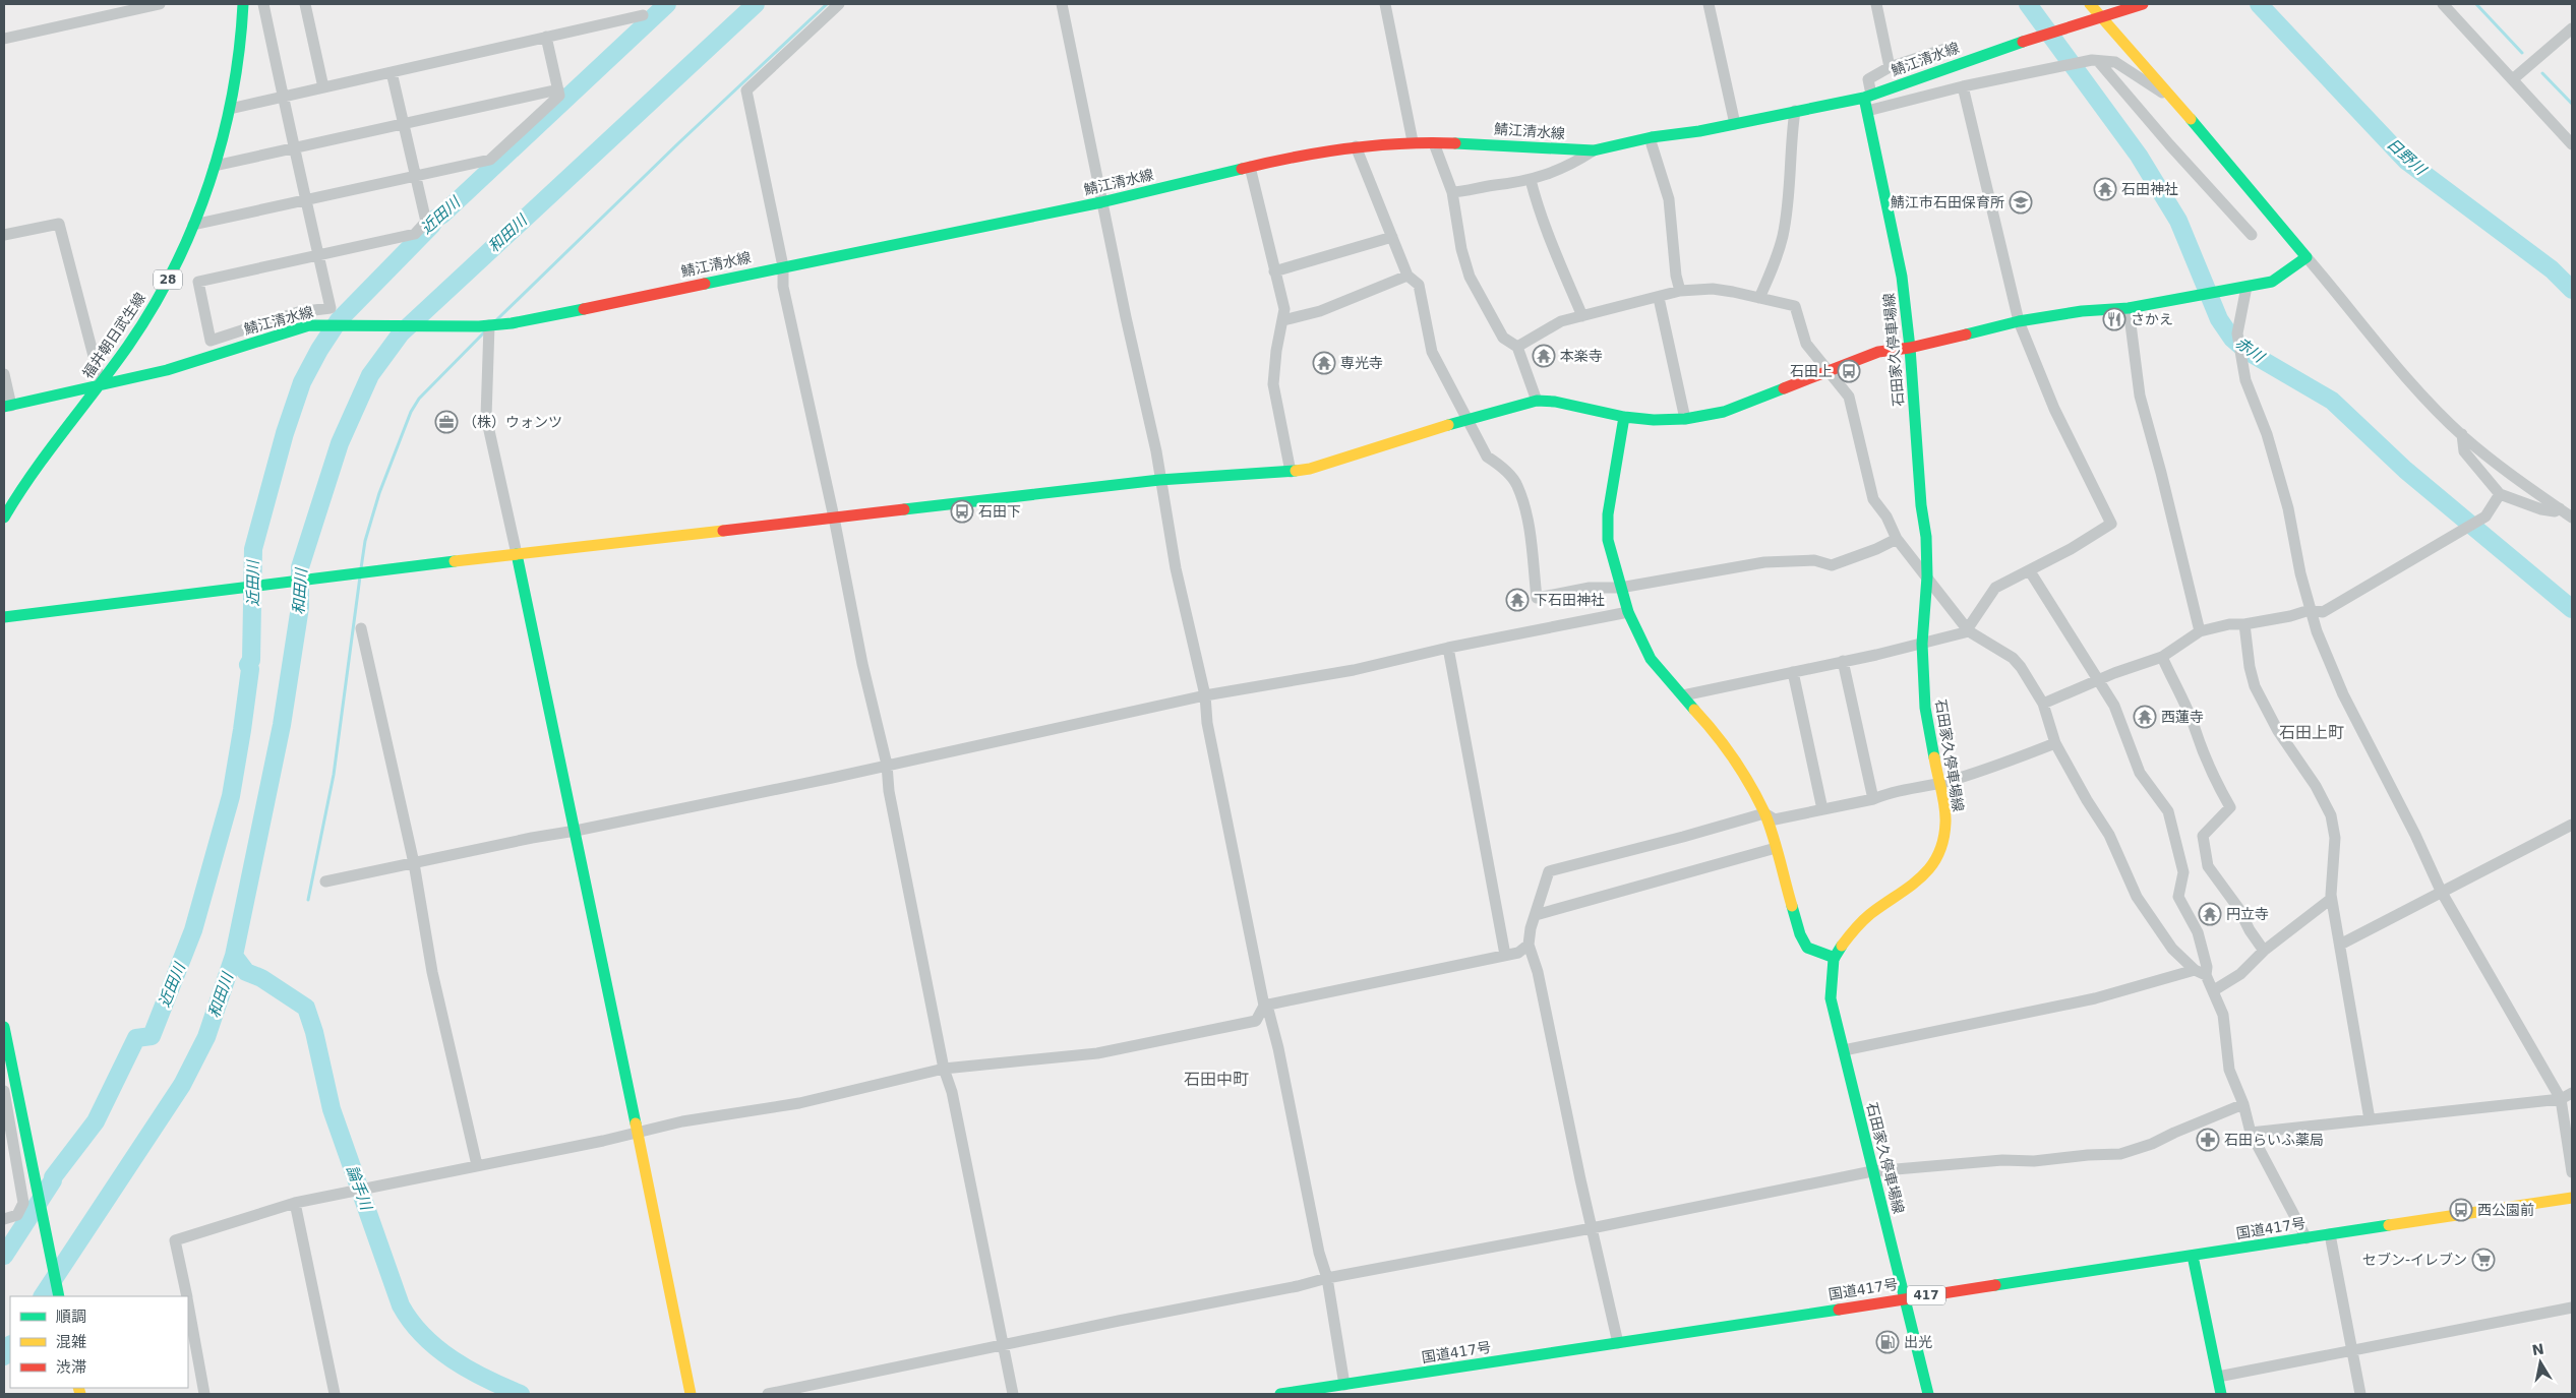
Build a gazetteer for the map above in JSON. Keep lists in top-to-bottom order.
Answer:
{
  "streets": {
    "main road": [
      "鯖江清水線",
      "28",
      "福井朝日武生線",
      "石田家久停車場線",
      "国道417号",
      "417"
    ]
  },
  "crossings": [
    ["鯖江清水線", "福井朝日武生線"],
    ["鯖江清水線", "石田家久停車場線"],
    ["石田家久停車場線", "国道417号"]
  ],
  "districts": ["石田上町", "石田中町"],
  "water": [
    "日野川",
    "近田川",
    "和田川",
    "赤川",
    "論手川"
  ],
  "places": {
    "temple": [
      "石田神社",
      "本楽寺",
      "専光寺",
      "下石田神社",
      "西蓮寺",
      "円立寺"
    ],
    "school or university": ["鯖江市石田保育所"],
    "restaurant": ["さかえ"],
    "bus stop": ["石田上", "石田下", "西公園前"],
    "office": ["（株）ウォンツ"],
    "pharmacy": ["石田らいふ薬局"],
    "supermarket": ["セブン-イレブン"],
    "fuel station": ["出光"]
  },
  "legend": ["順調", "混雑", "渋滞"],
  "north": "top"
}
